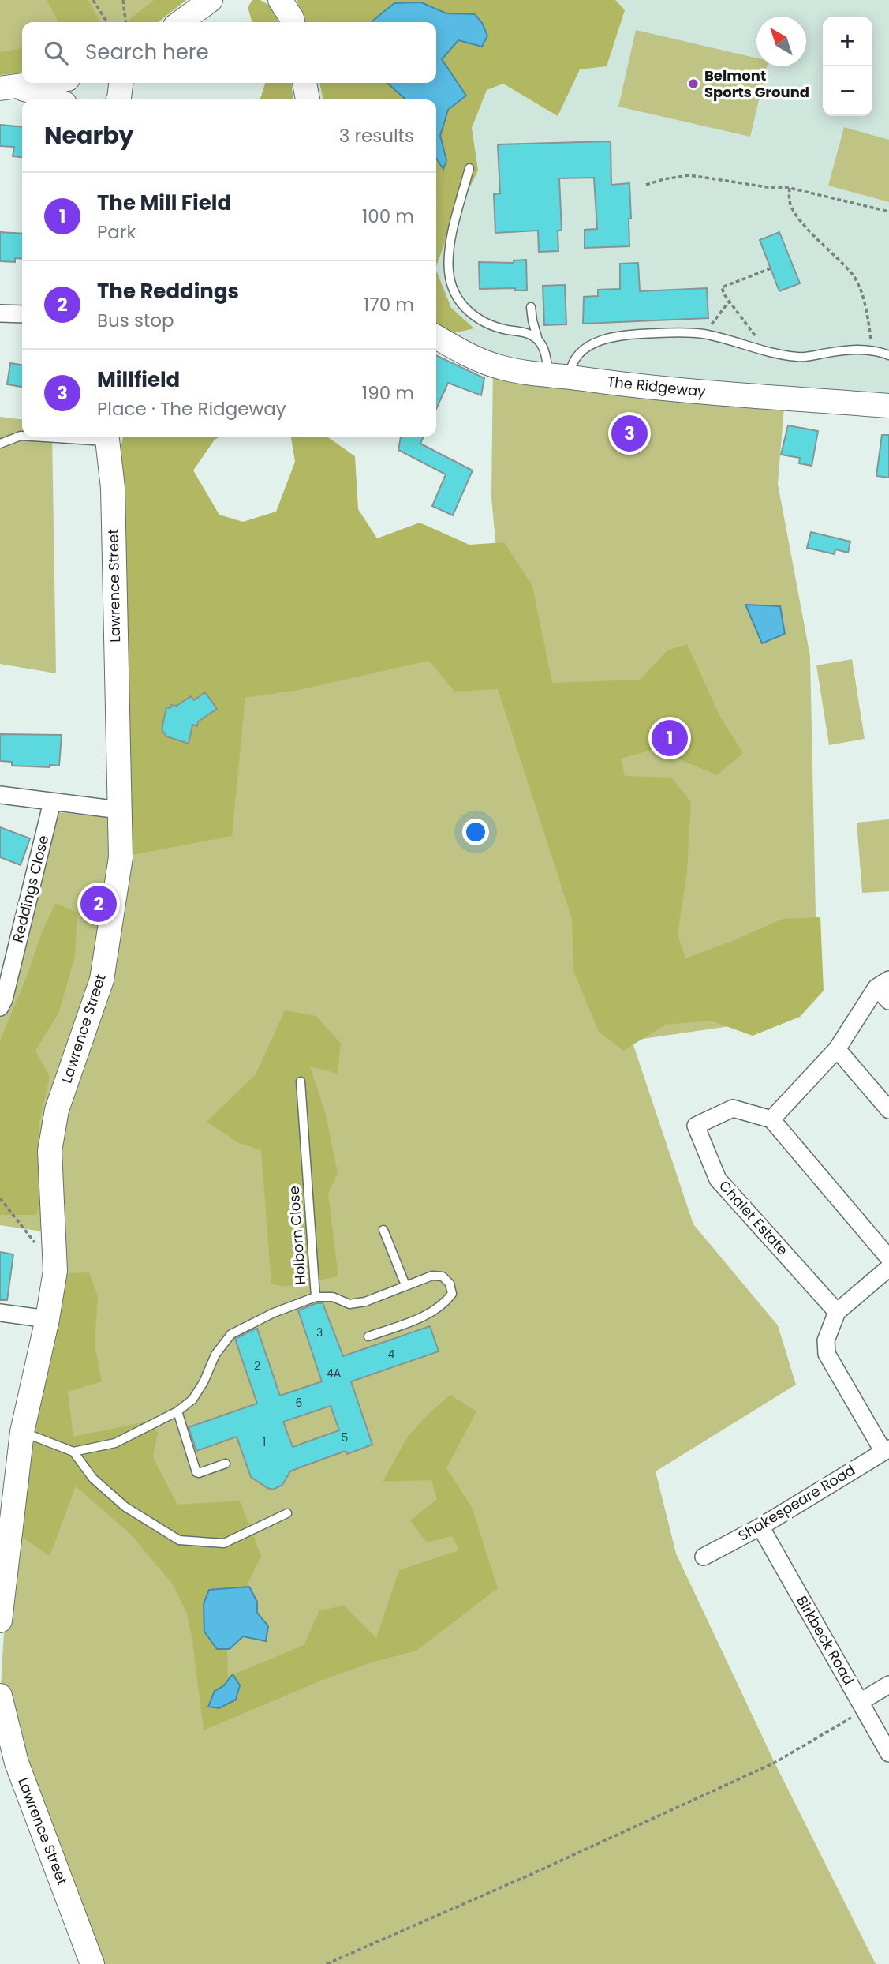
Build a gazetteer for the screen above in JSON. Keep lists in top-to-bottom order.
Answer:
{
  "streets": {
    "street": [
      "The Ridgeway",
      "Lawrence Street",
      "Reddings Close",
      "Chalet Estate",
      "Shakespeare Road",
      "Birkbeck Road"
    ],
    "lane": ["Holborn Close"]
  },
  "crossings": [
    ["Shakespeare Road", "Birkbeck Road"]
  ],
  "places": ["Belmont Sports Ground"],
  "house_numbers": [
    "3",
    "4",
    "2",
    "4A",
    "6",
    "5",
    "1"
  ],
  "north": "top left",
  "page": {
    "map_buttons": ["+", "−"],
    "search": "Search here",
    "heading": ["Nearby", "3 results"],
    "list": [
      {
        "mark": "1",
        "name": "The Mill Field",
        "note": "Park",
        "value": "100 m"
      },
      {
        "mark": "2",
        "name": "The Reddings",
        "note": "Bus stop",
        "value": "170 m"
      },
      {
        "mark": "3",
        "name": "Millfield",
        "note": "Place · The Ridgeway",
        "value": "190 m"
      }
    ],
    "pins": ["3", "1", "2"]
  }
}
